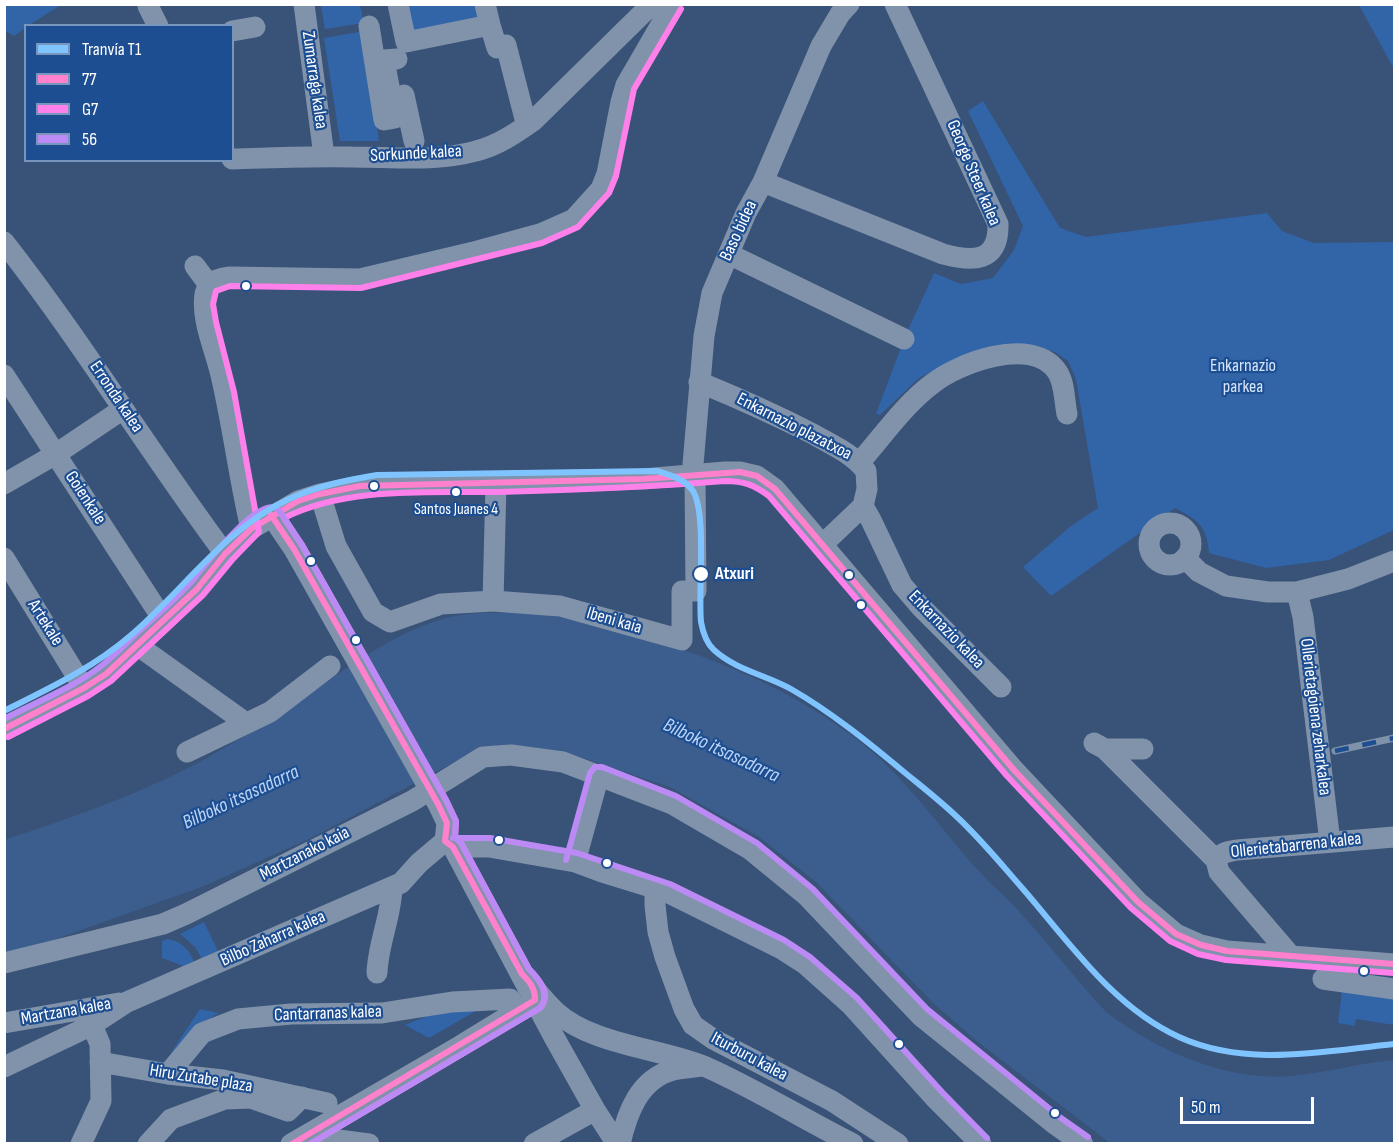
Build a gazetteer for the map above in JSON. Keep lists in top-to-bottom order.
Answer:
{
  "streets": {
    "street": [
      "Zumarraga kalea",
      "Sorkunde kalea",
      "George Steer kalea",
      "Baso bidea",
      "Erronda kalea",
      "Enkarnazio plazatxoa",
      "Goienkale",
      "Ibeni kaia",
      "Artekale",
      "Enkarnazio kalea",
      "Ollerietagoiena zeharkalea",
      "Ollerietabarrena kalea",
      "Martzanako kaia",
      "Bilbo Zaharra kalea",
      "Martzana kalea",
      "Cantarranas kalea",
      "Iturburu kalea",
      "Hiru Zutabe plaza"
    ]
  },
  "crossings": [
    ["Zumarraga kalea", "Sorkunde kalea"],
    ["George Steer kalea", "Baso bidea"],
    ["Baso bidea", "Enkarnazio plazatxoa"],
    ["Baso bidea", "Ibeni kaia"],
    ["Enkarnazio plazatxoa", "Enkarnazio kalea"],
    ["Ollerietagoiena zeharkalea", "Ollerietabarrena kalea"],
    ["Bilbo Zaharra kalea", "Martzana kalea"],
    ["Cantarranas kalea", "Hiru Zutabe plaza"]
  ],
  "water": ["Bilboko itsasadarra"],
  "parks": ["Enkarnazio parkea"],
  "places": ["Santos Juanes 4", "Atxuri"],
  "lines": [
    "transit line G7",
    "tram line T1",
    "transit line 77",
    "transit line 56"
  ],
  "legend": [
    "Tranvía T1",
    "77",
    "G7",
    "56"
  ],
  "scale_bar": "50 m"
}
